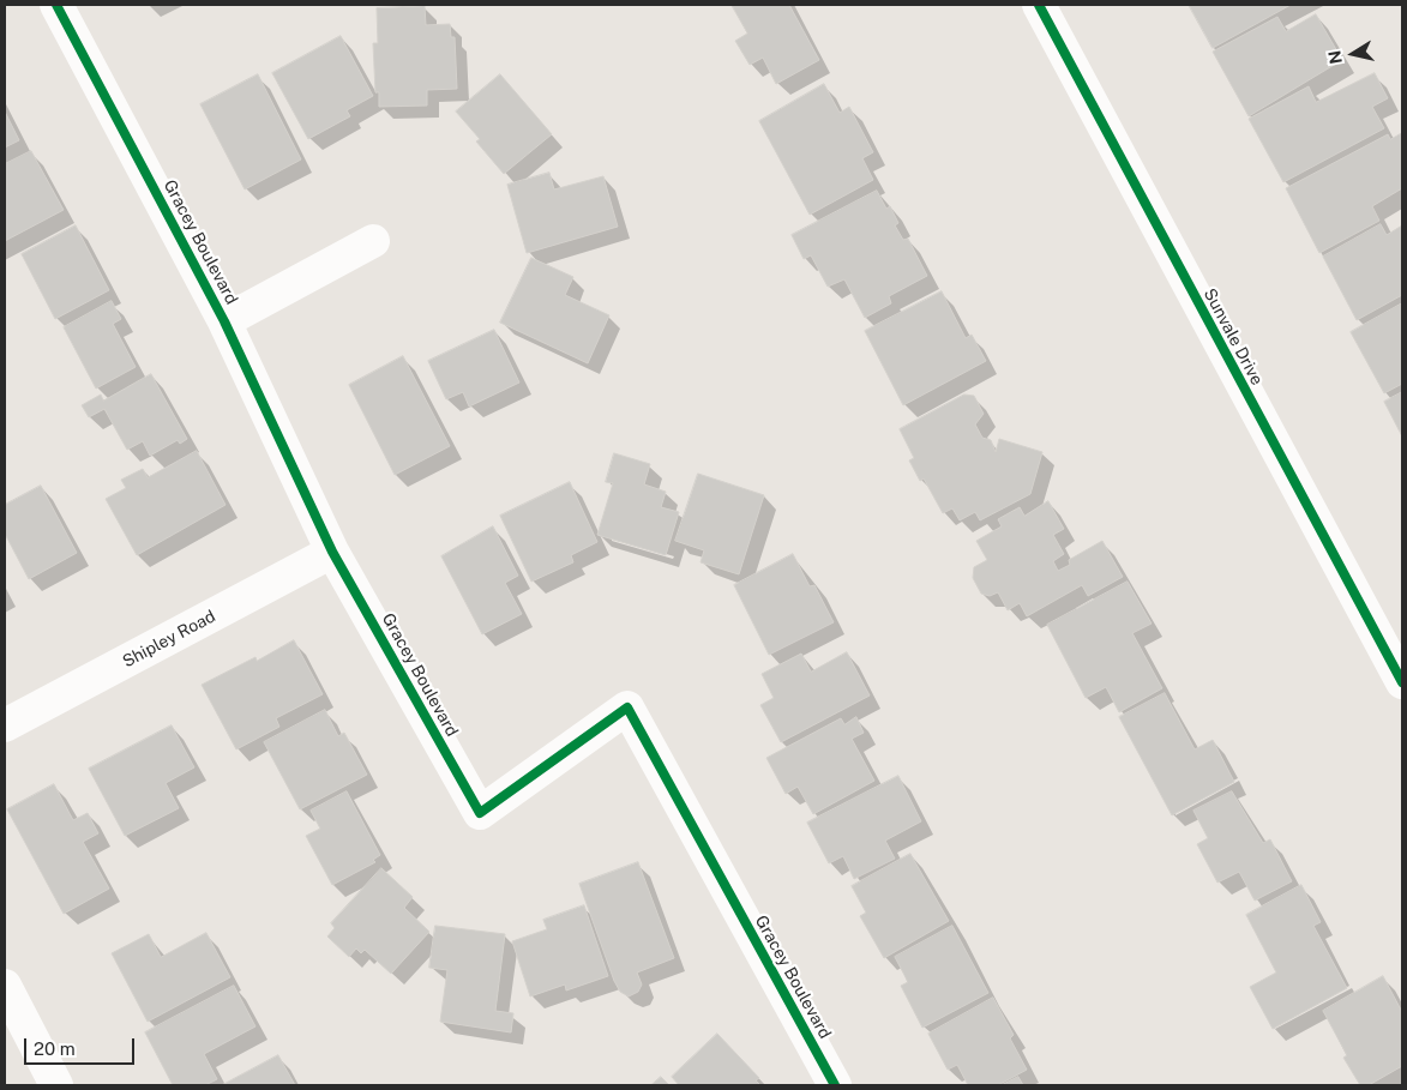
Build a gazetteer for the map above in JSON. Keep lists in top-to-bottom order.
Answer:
{
  "streets": {
    "street": ["Gracey Boulevard", "Sunvale Drive", "Shipley Road"]
  },
  "crossings": [
    ["Gracey Boulevard", "Shipley Road"]
  ],
  "scale_bar": "20 m",
  "north": "left"
}
